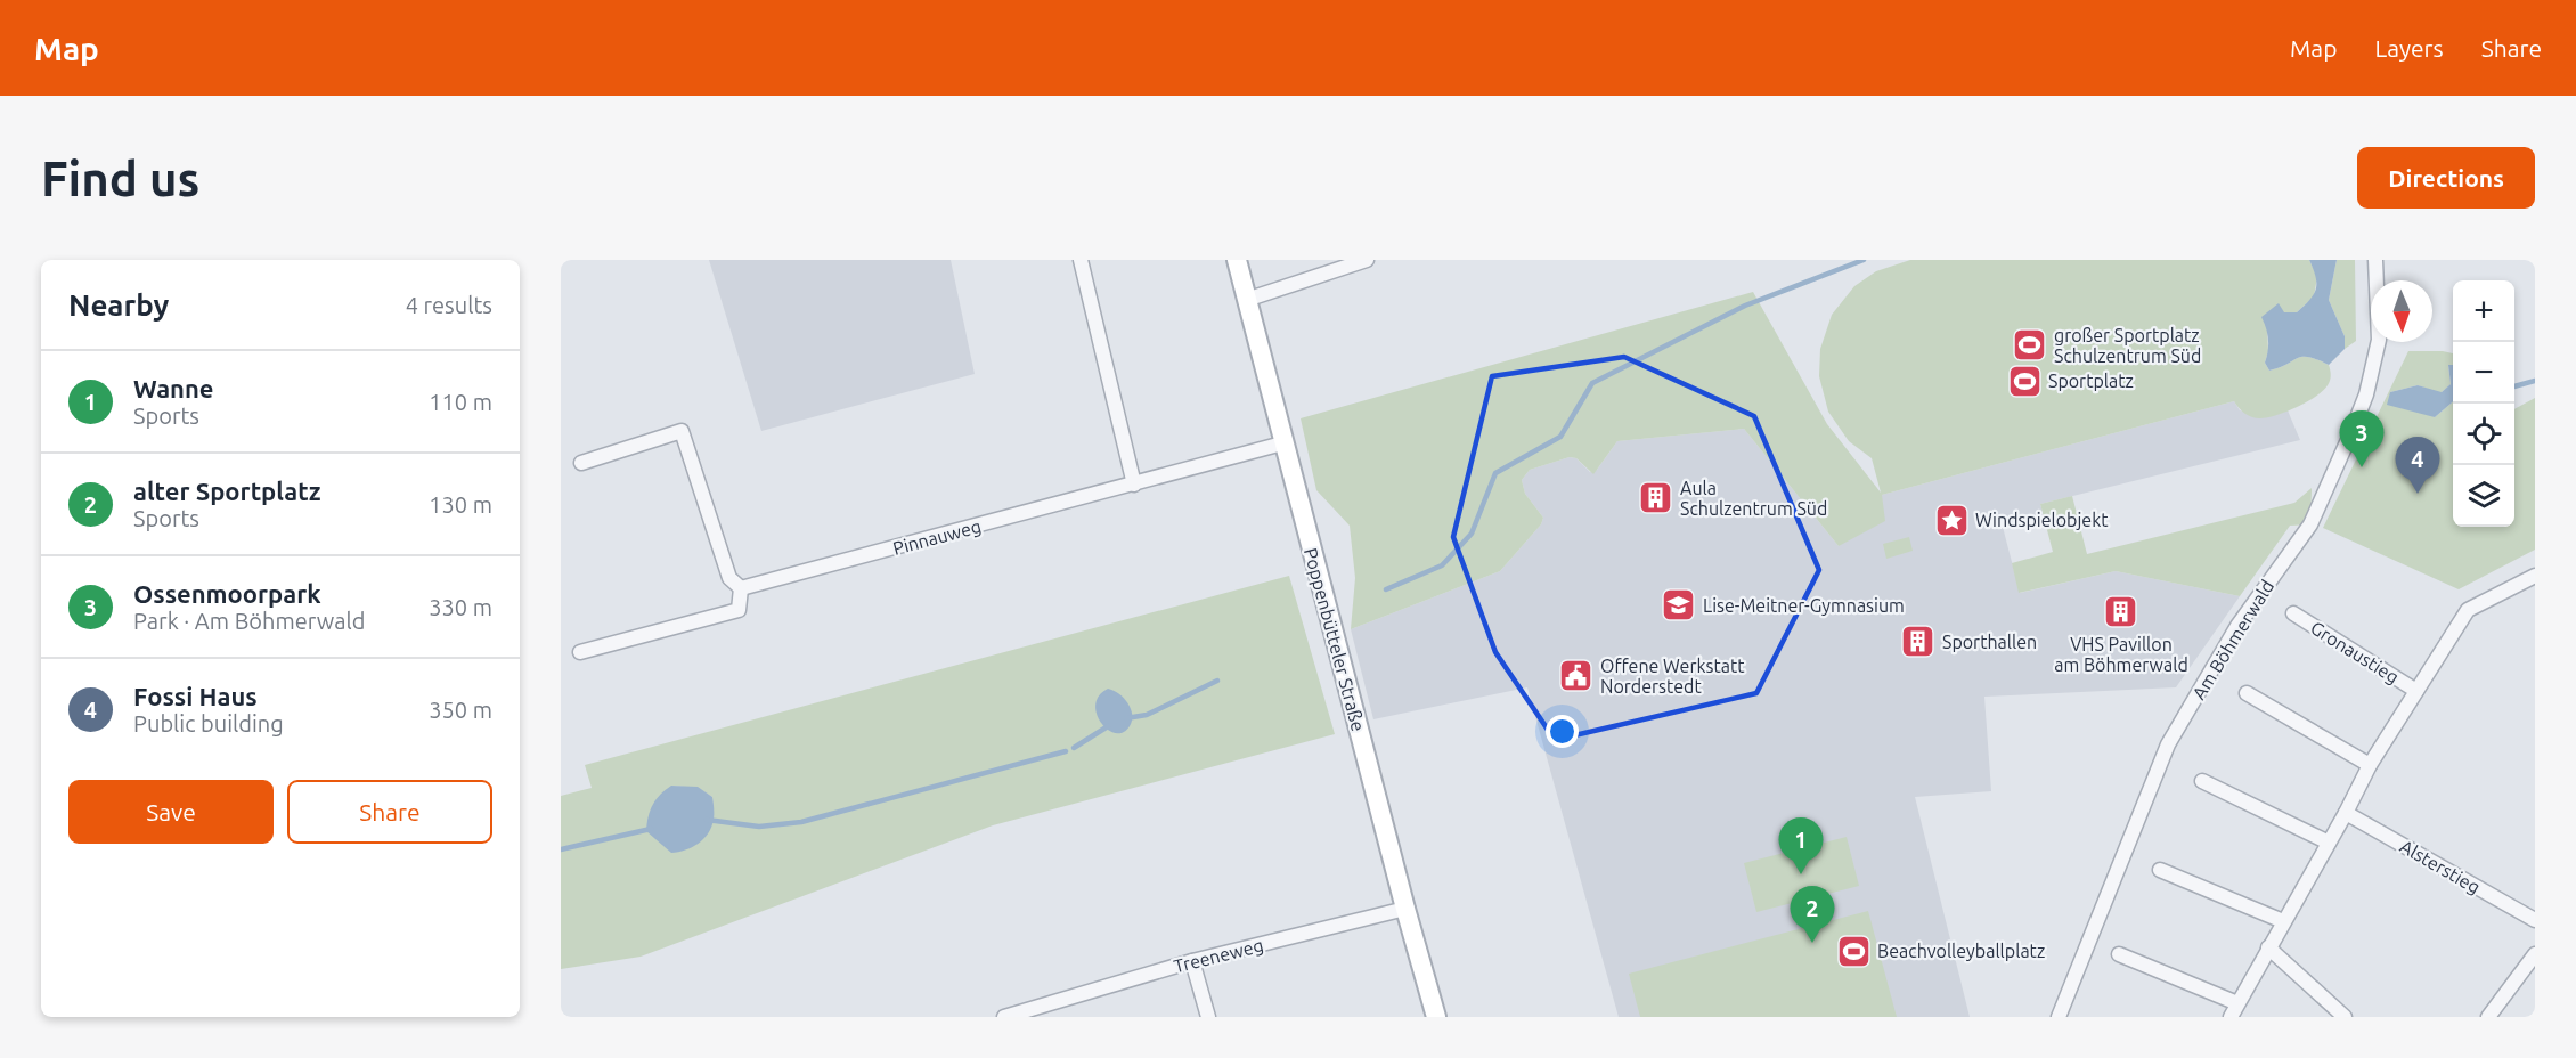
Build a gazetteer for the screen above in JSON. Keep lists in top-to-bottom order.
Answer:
{
  "streets": {
    "main road": ["Poppenbütteler Straße"],
    "street": [
      "Pinnauweg",
      "Am Böhmerwald",
      "Gronaustieg",
      "Alsterstieg",
      "Treeneweg"
    ]
  },
  "crossings": [
    ["Pinnauweg", "Poppenbütteler Straße"],
    ["Poppenbütteler Straße", "Treeneweg"],
    ["Gronaustieg", "Alsterstieg"]
  ],
  "places": {
    "sports": ["großer Sportplatz Schulzentrum Süd", "Sportplatz", "Beachvolleyballplatz"],
    "building": ["Aula Schulzentrum Süd", "VHS Pavillon am Böhmerwald", "Sporthallen"],
    "place": ["Windspielobjekt"],
    "school or university": ["Lise-Meitner-Gymnasium"],
    "public building": ["Offene Werkstatt Norderstedt"]
  },
  "north": "bottom",
  "page": {
    "header": "Map",
    "nav": ["Map", "Layers", "Share"],
    "buttons": [
      "Directions",
      ["Save", "Share"]
    ],
    "title": "Find us",
    "heading": ["Nearby", "4 results"],
    "map_buttons": ["+", "−"],
    "list": [
      {
        "mark": "1",
        "name": "Wanne",
        "note": "Sports",
        "value": "110 m"
      },
      {
        "mark": "2",
        "name": "alter Sportplatz",
        "note": "Sports",
        "value": "130 m"
      },
      {
        "mark": "3",
        "name": "Ossenmoorpark",
        "note": "Park · Am Böhmerwald",
        "value": "330 m"
      },
      {
        "mark": "4",
        "name": "Fossi Haus",
        "note": "Public building",
        "value": "350 m"
      }
    ],
    "pins": [
      "3",
      "4",
      "1",
      "2"
    ]
  }
}
